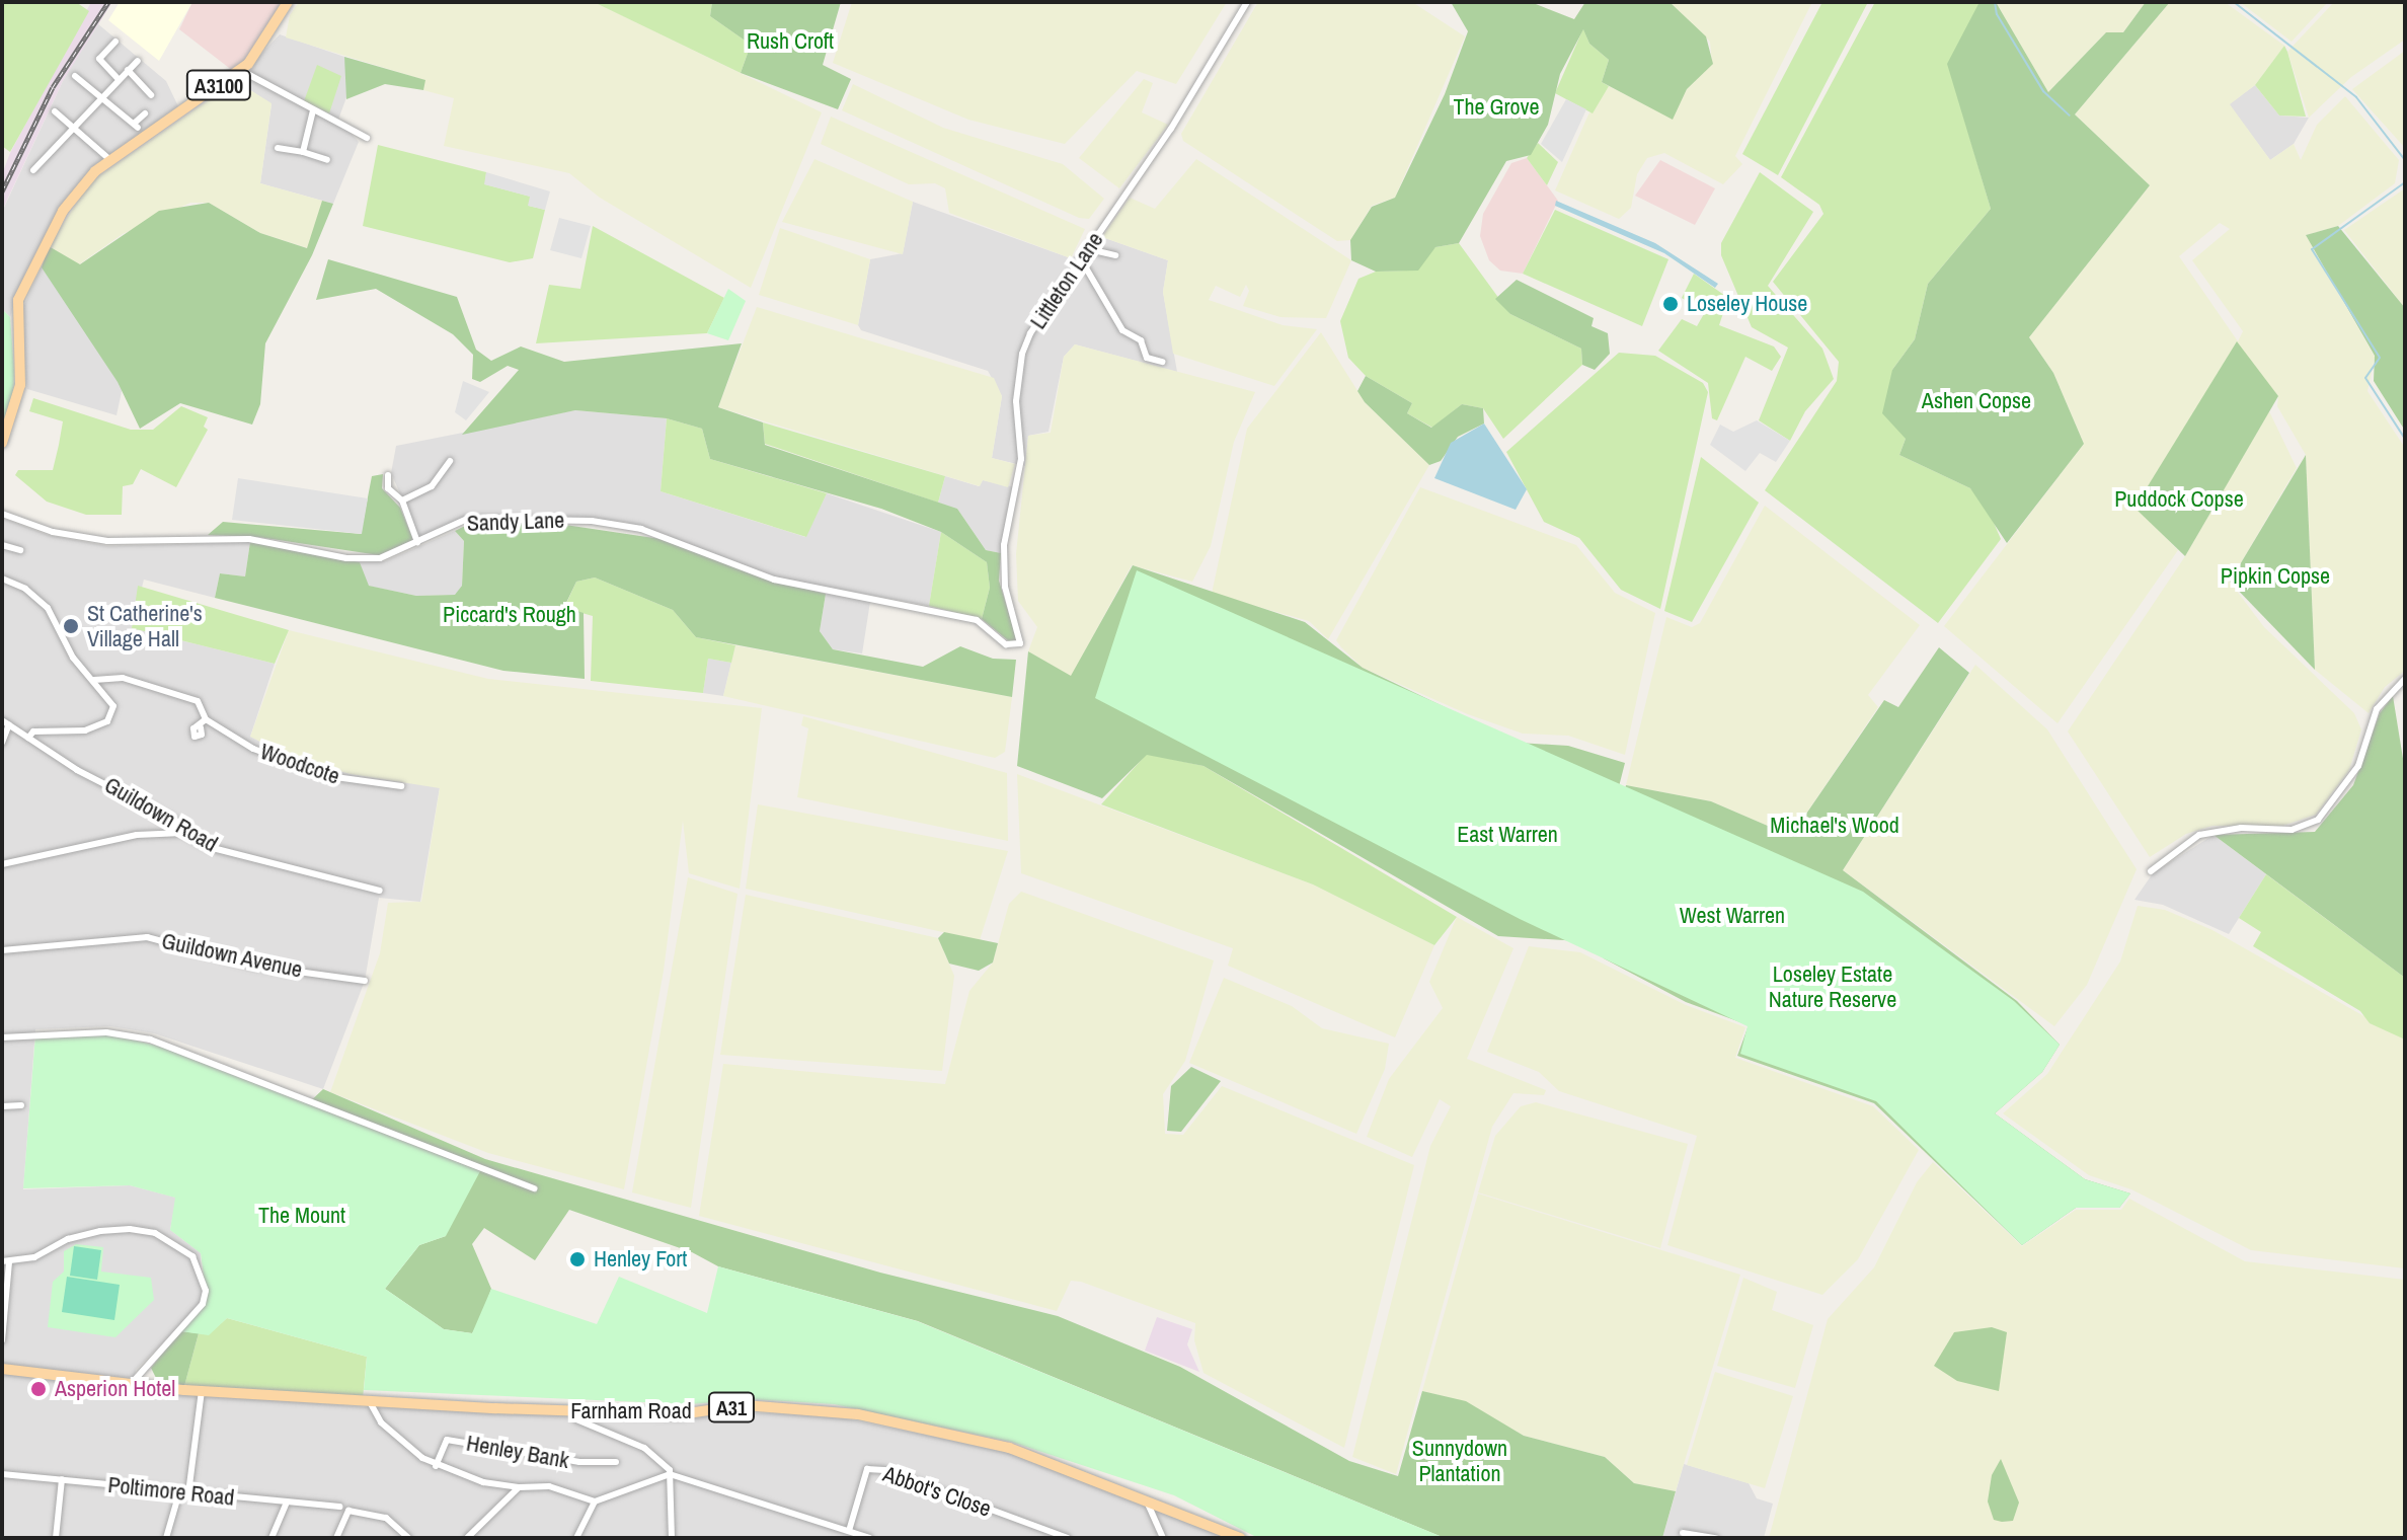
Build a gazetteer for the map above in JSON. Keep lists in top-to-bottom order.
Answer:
{
  "streets": {
    "main road": ["A3100", "A31", "Farnham Road"],
    "street": [
      "Littleton Lane",
      "Sandy Lane",
      "Woodcote",
      "Guildown Road",
      "Guildown Avenue",
      "Henley Bank",
      "Poltimore Road",
      "Abbot's Close"
    ]
  },
  "crossings": [
    ["Littleton Lane", "Sandy Lane"]
  ],
  "parks": [
    "Rush Croft",
    "The Grove",
    "Ashen Copse",
    "Puddock Copse",
    "Pipkin Copse",
    "Piccard's Rough",
    "Michael's Wood",
    "East Warren",
    "West Warren",
    "Loseley Estate Nature Reserve",
    "The Mount",
    "Sunnydown Plantation"
  ],
  "places": [
    "Loseley House",
    "St Catherine's Village Hall",
    "Henley Fort",
    "Asperion Hotel"
  ]
}
